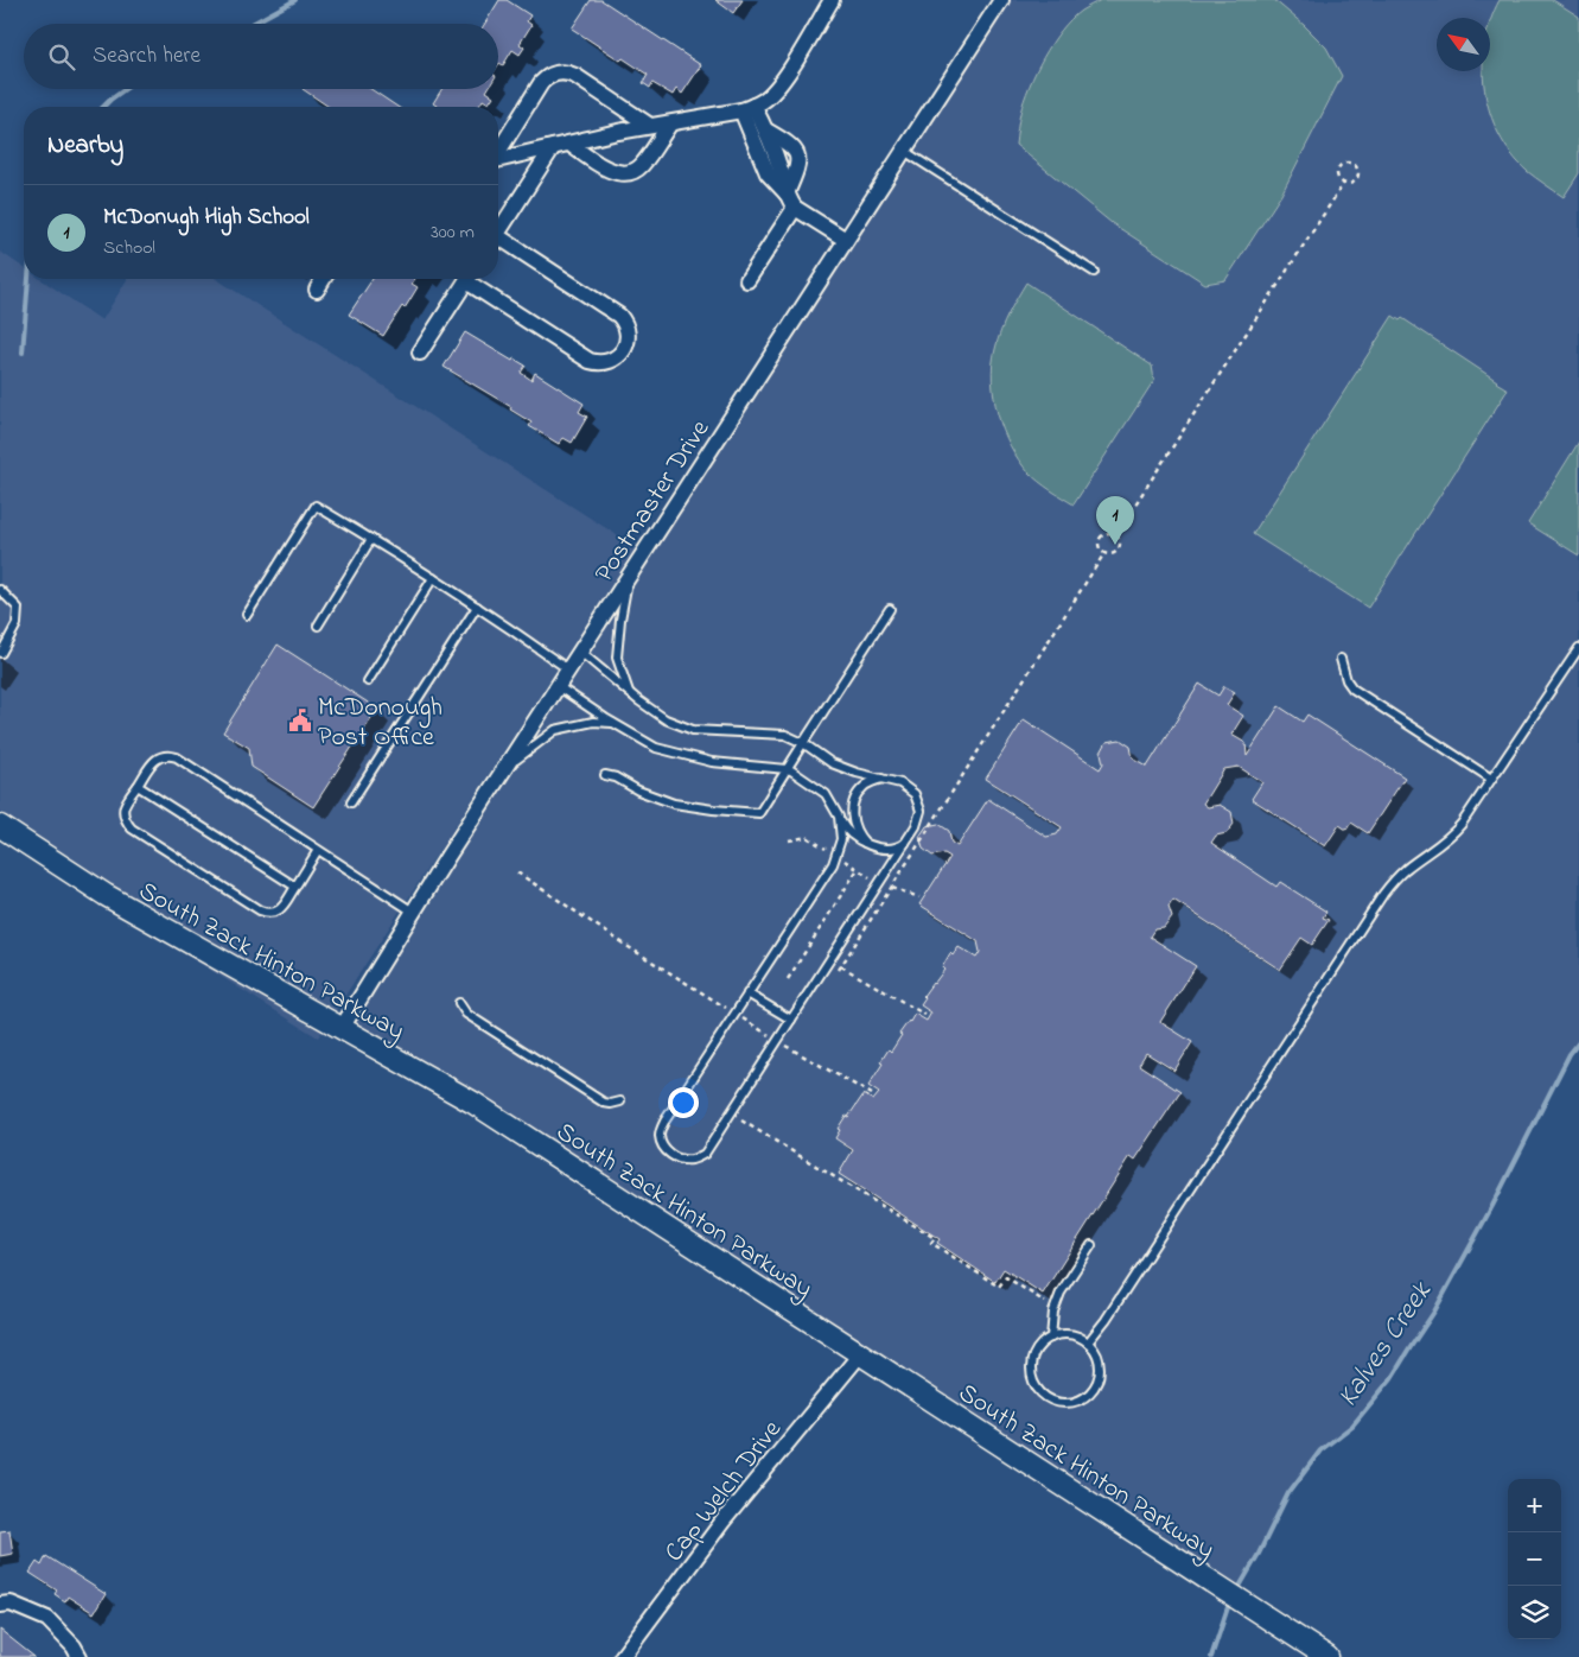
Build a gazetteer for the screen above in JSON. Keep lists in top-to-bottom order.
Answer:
{
  "streets": {
    "main road": ["South Zack Hinton Parkway"],
    "street": ["Postmaster Drive", "Cap Welch Drive"]
  },
  "crossings": [
    ["Postmaster Drive", "South Zack Hinton Parkway"],
    ["South Zack Hinton Parkway", "Cap Welch Drive"]
  ],
  "water": ["Kalves Creek"],
  "places": {
    "public building": ["McDonough Post Office"]
  },
  "north": "top left",
  "page": {
    "search": "Search here",
    "heading": "Nearby",
    "list": [
      {
        "mark": "1",
        "name": "McDonugh High School",
        "note": "School",
        "value": "300 m"
      }
    ],
    "pins": "1",
    "map_buttons": ["+", "−"]
  }
}
